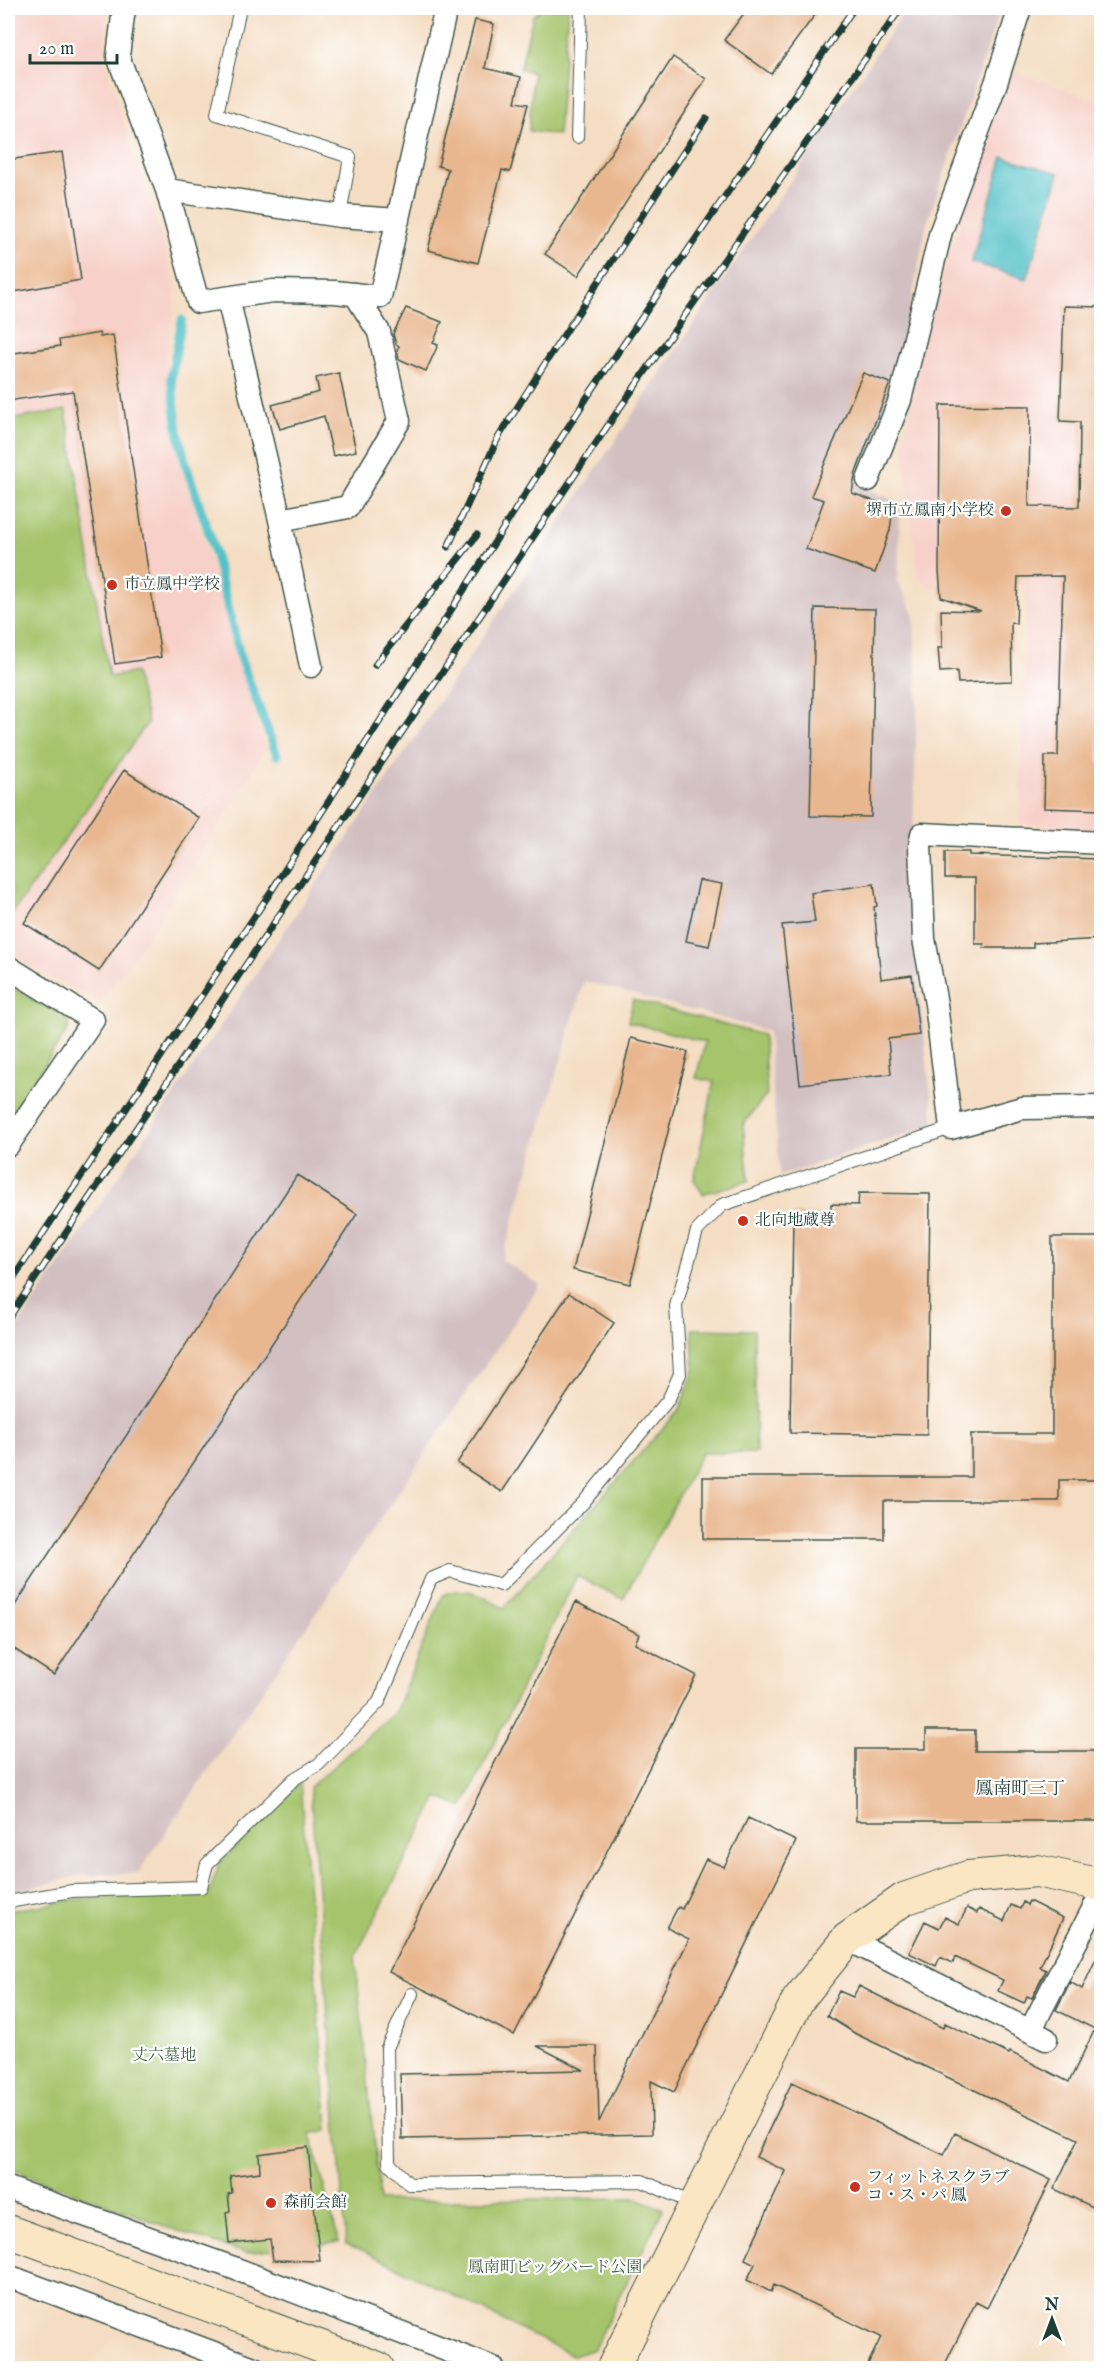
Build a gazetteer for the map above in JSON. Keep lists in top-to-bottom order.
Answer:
{
  "districts": ["鳳南町三丁"],
  "parks": ["丈六墓地", "鳳南町ビッグバード公園"],
  "places": [
    "堺市立鳳南小学校",
    "市立鳳中学校",
    "北向地蔵尊",
    "フィットネスクラブ コ・ス・パ 鳳",
    "森前会館"
  ],
  "scale_bar": "20 m",
  "north": "top"
}
